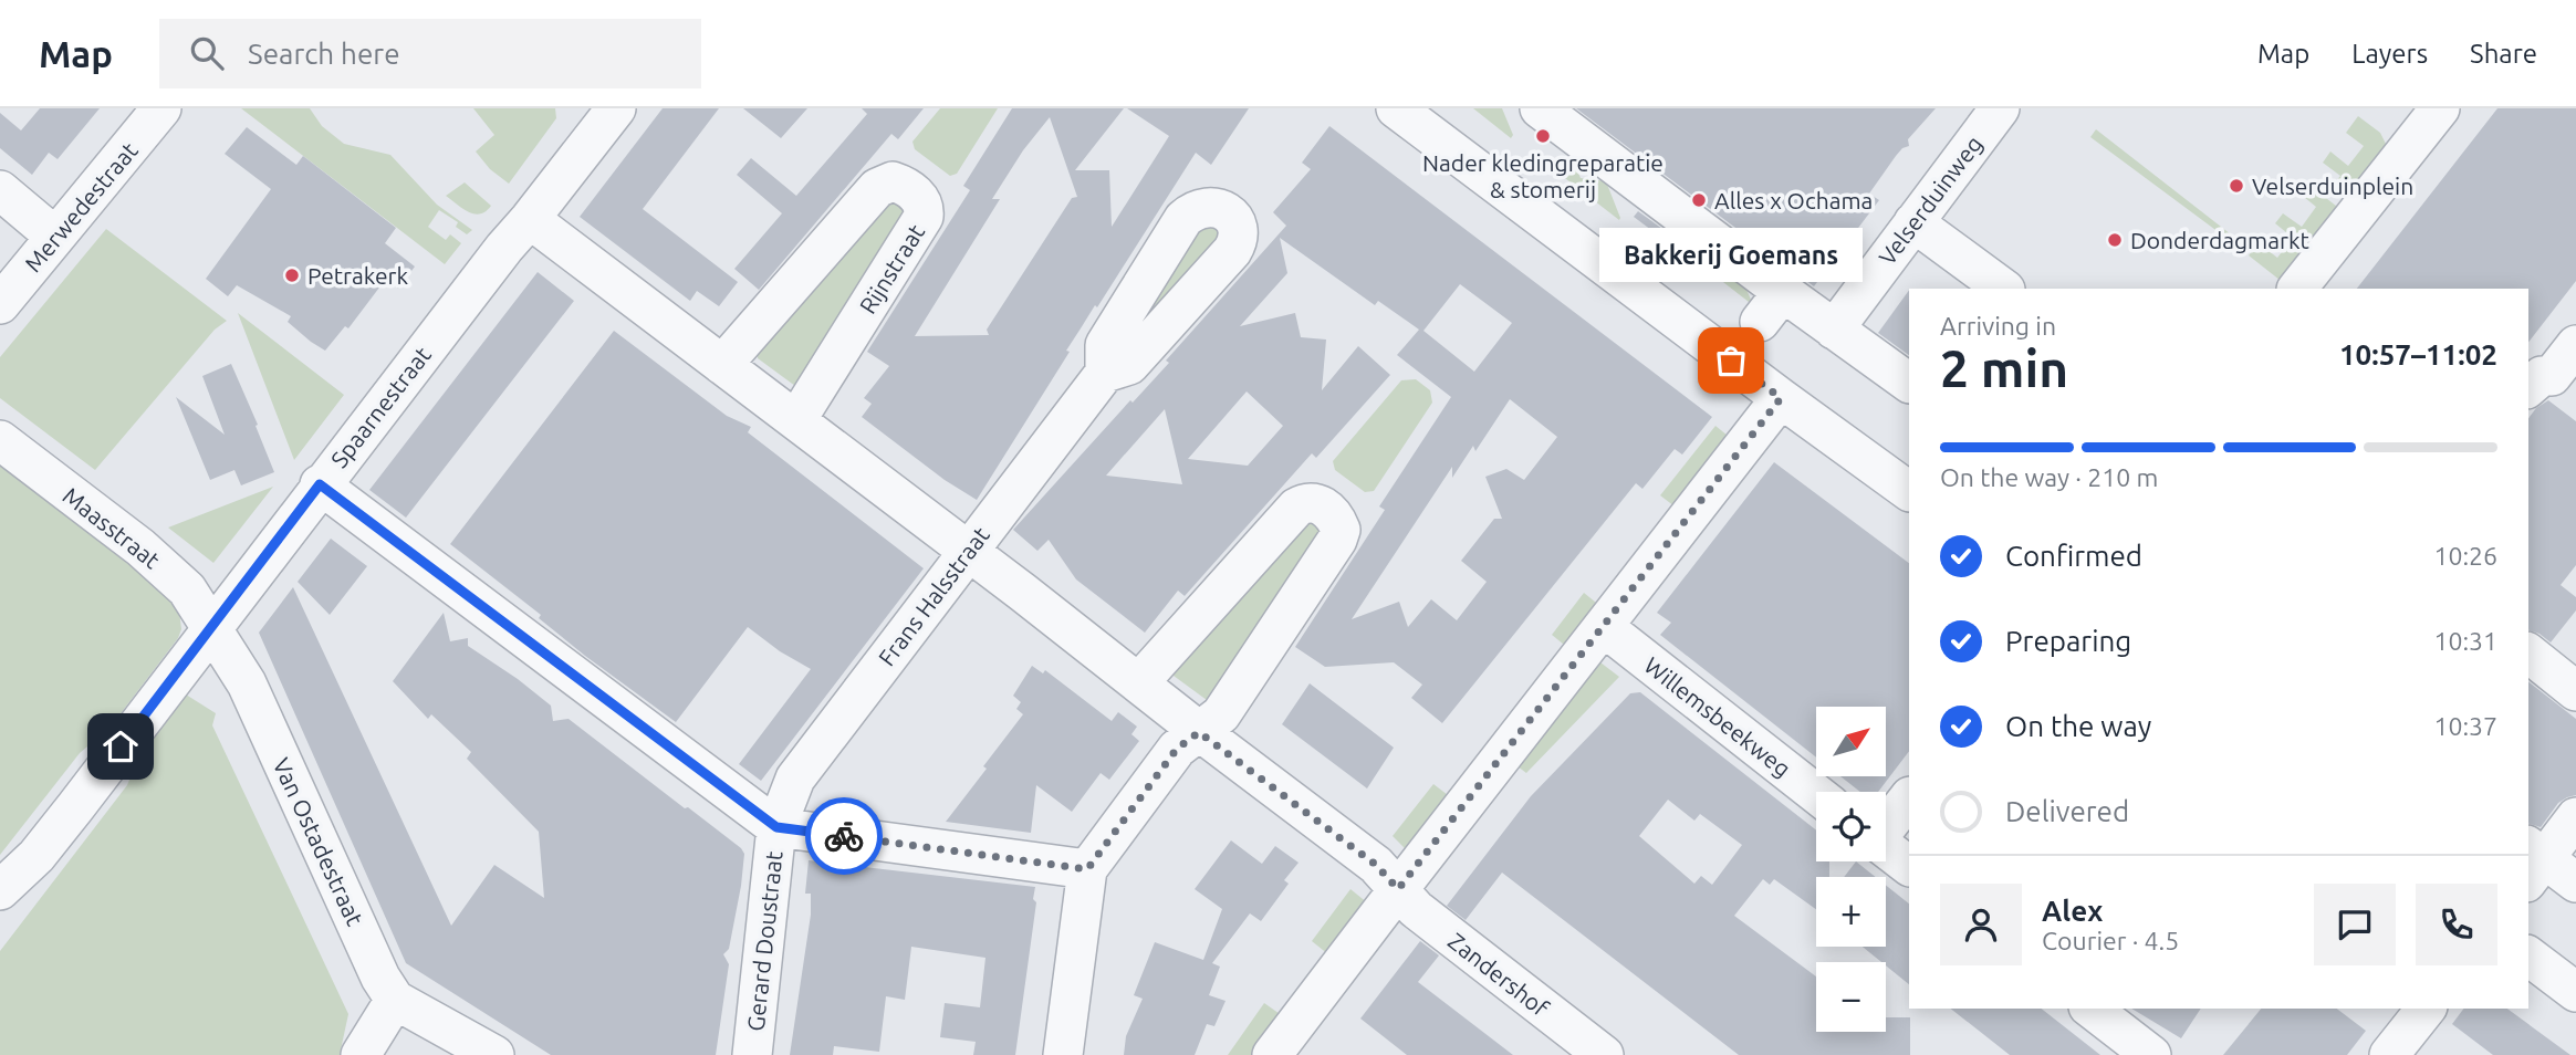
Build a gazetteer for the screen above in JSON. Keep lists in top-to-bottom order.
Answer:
{
  "streets": {
    "street": [
      "Velserduinweg",
      "Merwedestraat",
      "Rijnstraat",
      "Spaarnestraat",
      "Maasstraat",
      "Frans Halsstraat",
      "Willemsbeekweg",
      "Van Ostadestraat",
      "Gerard Doustraat",
      "Zandershof"
    ]
  },
  "crossings": [
    ["Spaarnestraat", "Maasstraat"],
    ["Spaarnestraat", "Van Ostadestraat"],
    ["Maasstraat", "Van Ostadestraat"],
    ["Frans Halsstraat", "Gerard Doustraat"]
  ],
  "places": [
    "Nader kledingreparatie & stomerij",
    "Velserduinplein",
    "Alles x Ochama",
    "Donderdagmarkt",
    "Petrakerk",
    "Bakkerij Goemans"
  ],
  "north": "top right",
  "page": {
    "header": "Map",
    "search": "Search here",
    "nav": ["Map", "Layers", "Share"],
    "bubble": "Bakkerij Goemans",
    "heading": ["2 min", "Arriving in", "10:57–11:02"],
    "panel": ["Alex", "Courier · 4.5"],
    "bar": "On the way · 210 m",
    "list": [
      ["Confirmed", "10:26"],
      ["Preparing", "10:31"],
      ["On the way", "10:37"],
      "Delivered"
    ],
    "map_buttons": ["+", "−"]
  }
}
